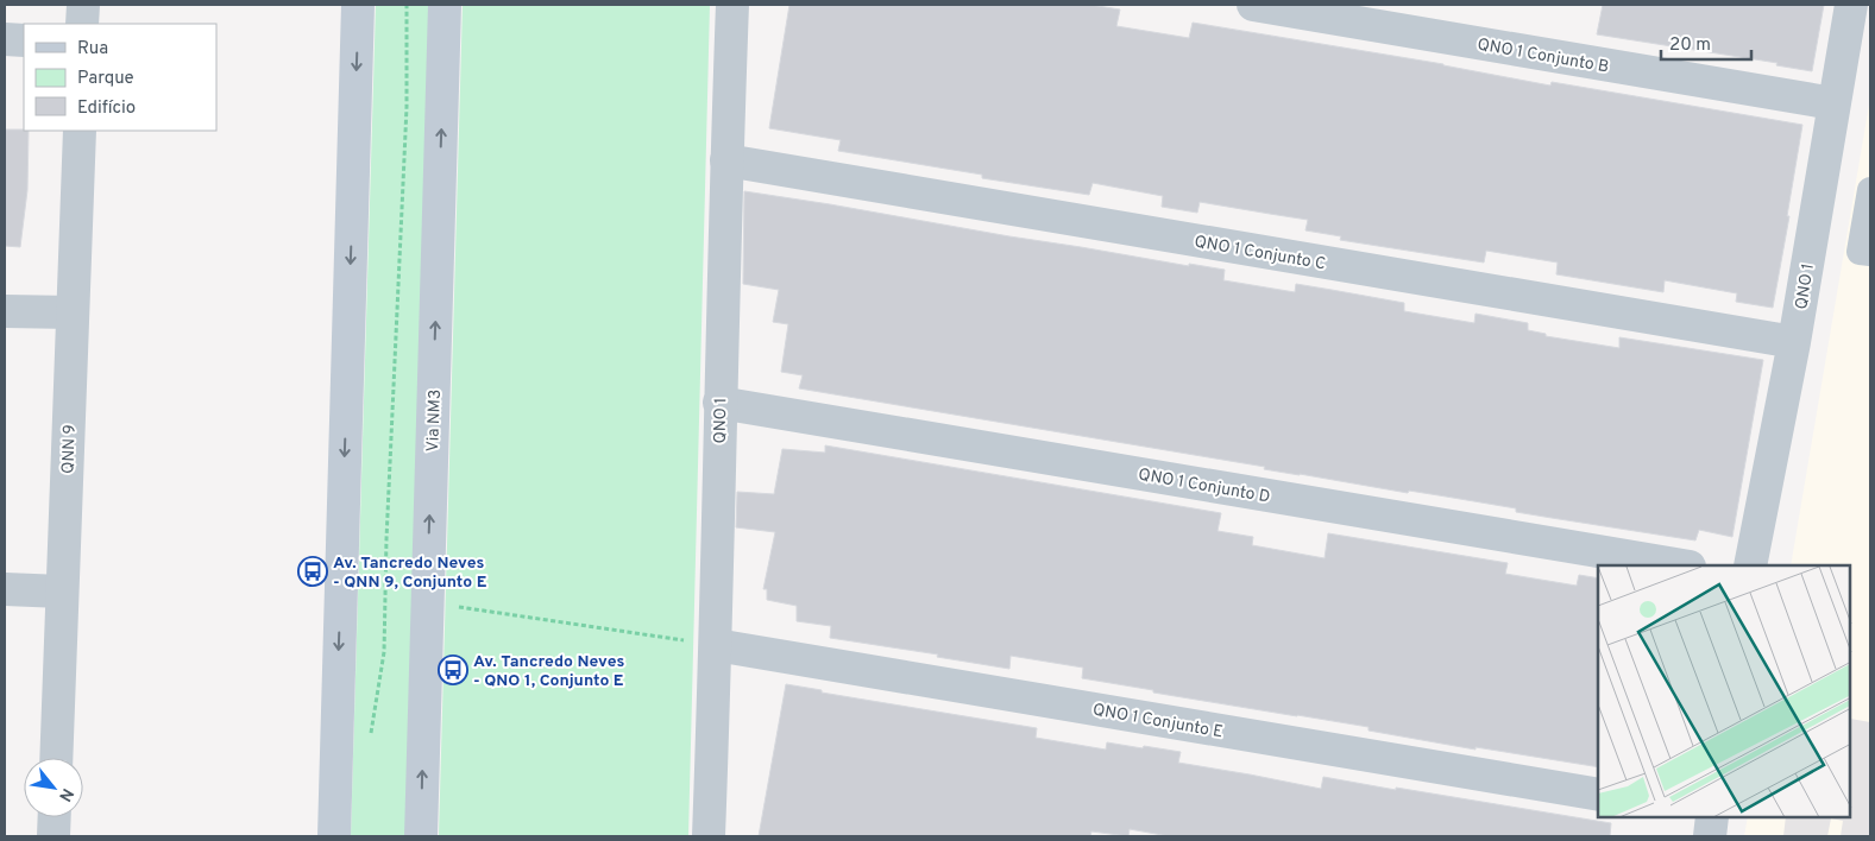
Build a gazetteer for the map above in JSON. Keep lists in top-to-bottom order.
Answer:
{
  "streets": {
    "main road": ["Via NM3"],
    "street": [
      "QNO 1 Conjunto B",
      "QNO 1 Conjunto C",
      "QNO 1",
      "QNN 9",
      "QNO 1 Conjunto D",
      "QNO 1 Conjunto E"
    ]
  },
  "crossings": [
    ["QNO 1 Conjunto B", "QNO 1"],
    ["QNO 1 Conjunto C", "QNO 1"],
    ["QNO 1", "QNO 1 Conjunto D"],
    ["QNO 1", "QNO 1 Conjunto E"]
  ],
  "places": {
    "bus stop": ["Av. Tancredo Neves - QNN 9, Conjunto E", "Av. Tancredo Neves - QNO 1, Conjunto E"]
  },
  "legend": ["Rua", "Parque", "Edifício"],
  "scale_bar": "20 m",
  "north": "bottom right"
}
